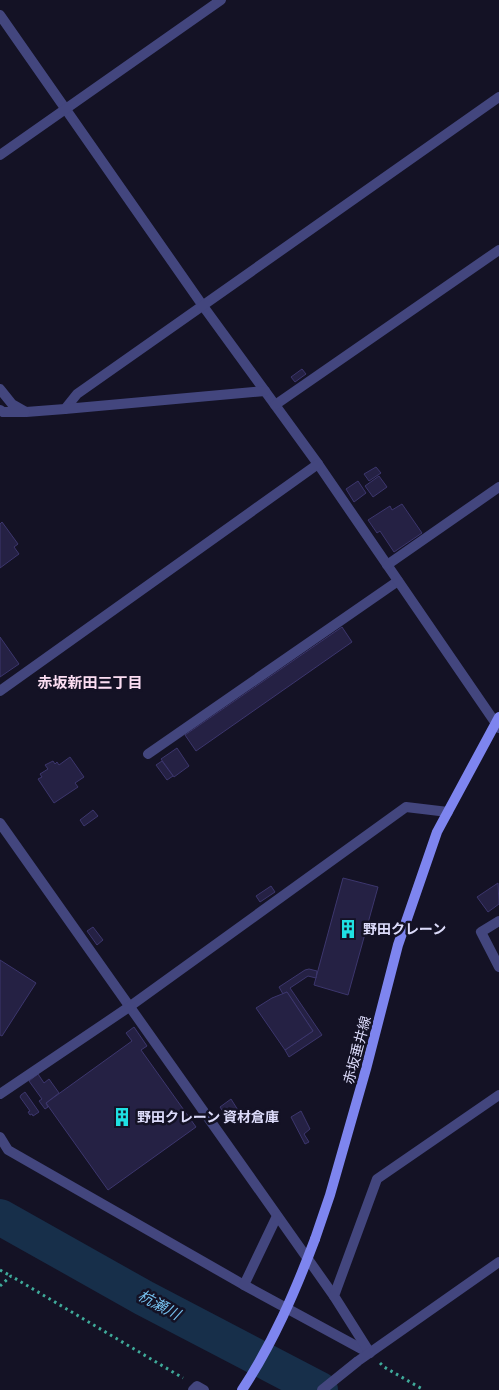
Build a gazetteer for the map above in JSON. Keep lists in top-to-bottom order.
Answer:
{
  "streets": {
    "main road": ["赤坂垂井線"]
  },
  "districts": ["赤坂新田三丁目"],
  "water": ["杭瀬川"],
  "places": {
    "building": ["野田クレーン", "野田クレーン 資材倉庫"]
  }
}
